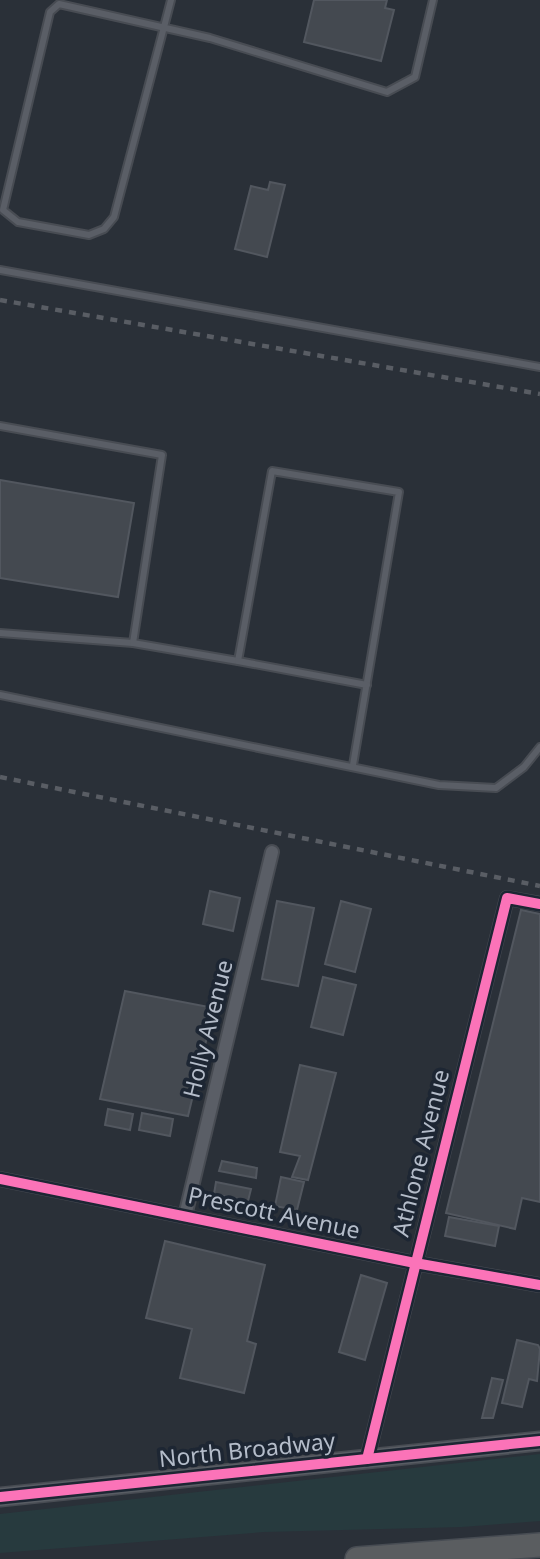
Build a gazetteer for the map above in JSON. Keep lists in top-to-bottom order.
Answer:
{
  "streets": {
    "main road": ["North Broadway"],
    "street": ["Holly Avenue", "Athlone Avenue", "Prescott Avenue"]
  },
  "crossings": [
    ["Holly Avenue", "Prescott Avenue"],
    ["Athlone Avenue", "Prescott Avenue"],
    ["Athlone Avenue", "North Broadway"]
  ]
}
